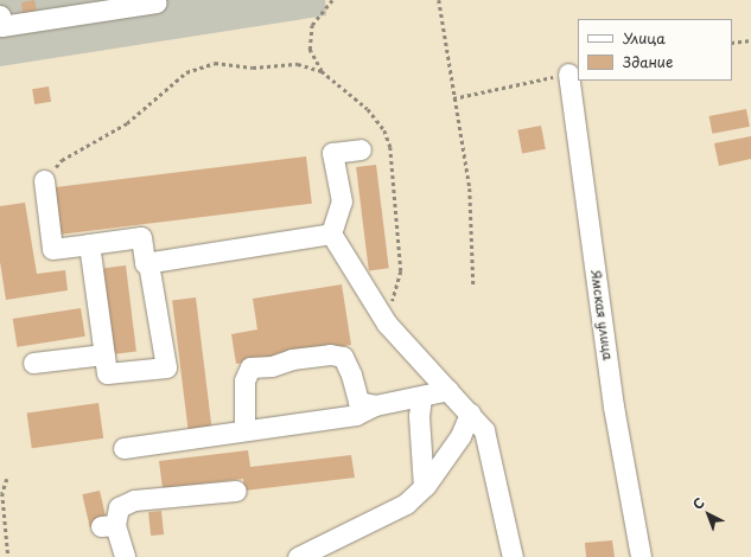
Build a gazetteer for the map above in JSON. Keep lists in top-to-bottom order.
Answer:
{
  "streets": {
    "lane": ["Ямская улица"]
  },
  "legend": ["Улица", "Здание"],
  "north": "top left"
}
